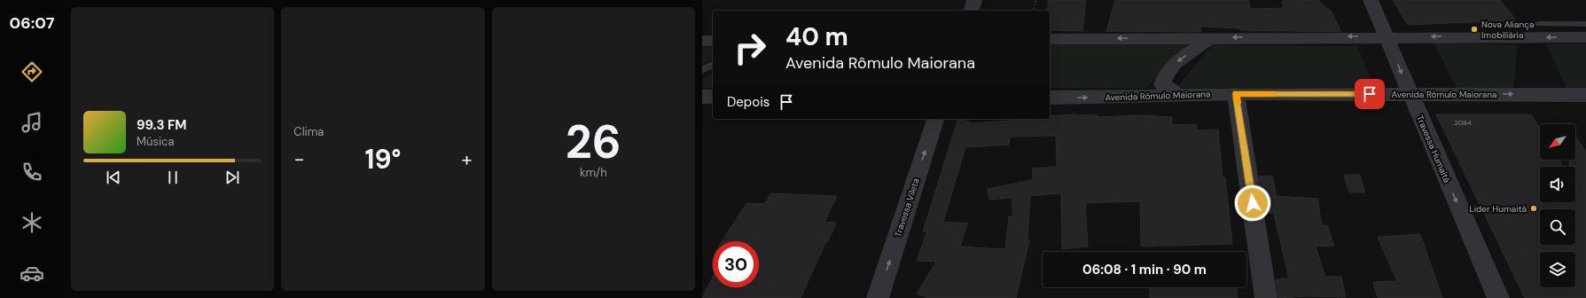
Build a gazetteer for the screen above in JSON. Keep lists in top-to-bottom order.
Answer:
{
  "streets": {
    "street": ["Avenida Rômulo Maiorana", "Travessa Humaitá", "Travessa Vileta"]
  },
  "crossings": [
    ["Avenida Rômulo Maiorana", "Travessa Humaitá"]
  ],
  "one_way": ["Travessa Humaitá", "Travessa Vileta"],
  "places": ["Nova Aliança Imobiliária", "Lider Humaitá"],
  "house_numbers": ["2084"],
  "north": "bottom left",
  "page": {
    "tabs": "06:07",
    "tile": [
      "Clima",
      ["26", "km/h"]
    ],
    "turn": ["40 m", "Avenida Rômulo Maiorana"],
    "then": "Depois",
    "song": ["99.3 FM", "Música"],
    "heat": ["−", "19°", "+"],
    "limit": "30",
    "trip": "06:08 · 1 min · 90 m"
  }
}
